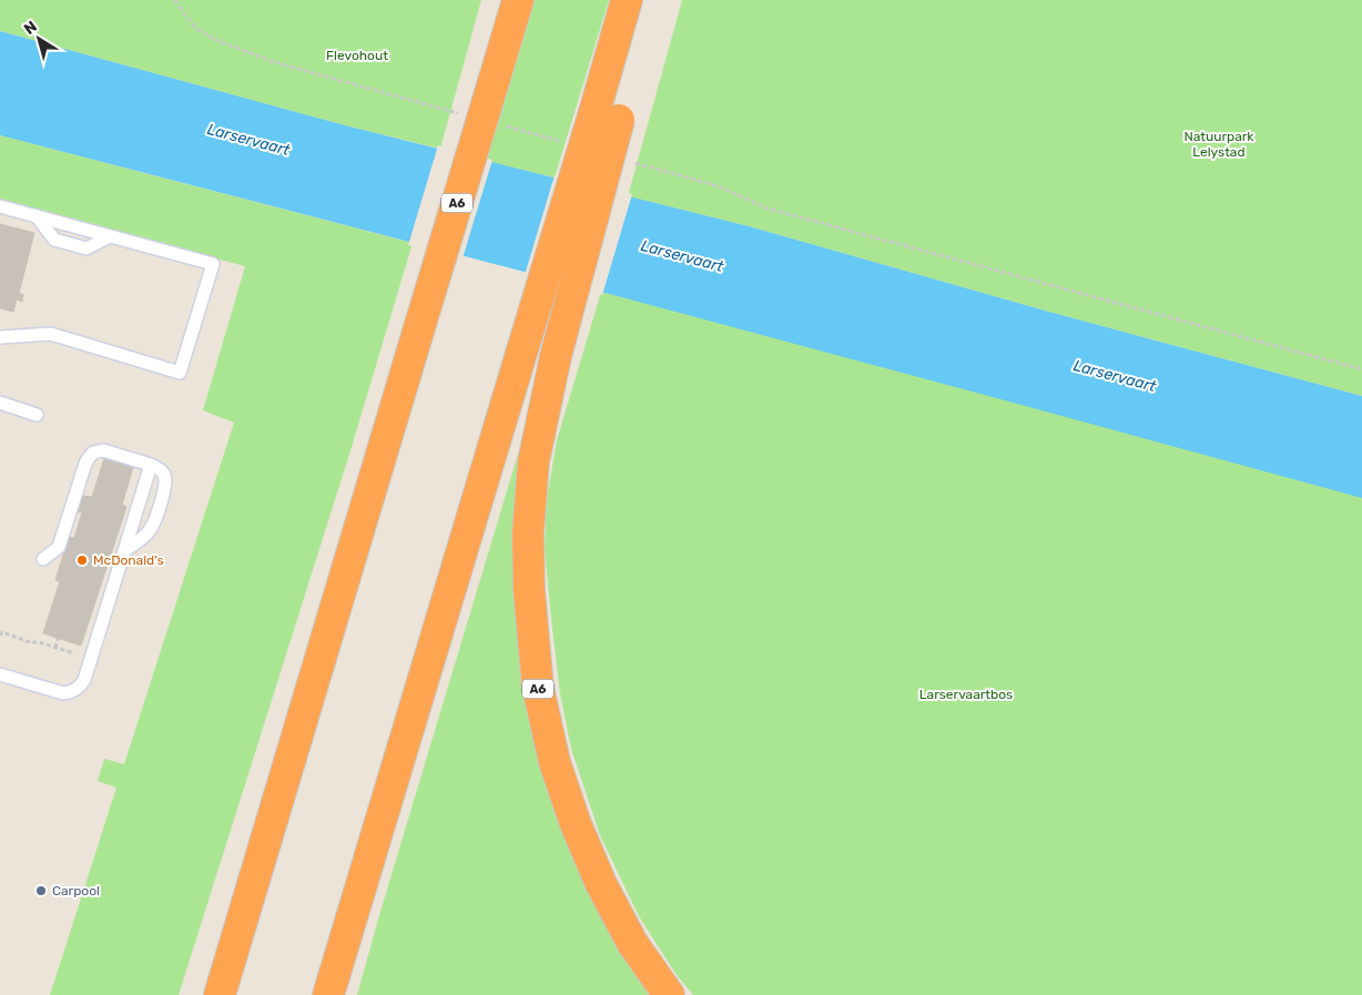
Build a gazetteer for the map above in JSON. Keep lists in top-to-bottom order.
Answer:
{
  "streets": {
    "highway": ["A6"]
  },
  "water": ["Larservaart"],
  "parks": ["Flevohout", "Natuurpark Lelystad", "Larservaartbos"],
  "places": ["McDonald's", "Carpool"],
  "north": "top left"
}
